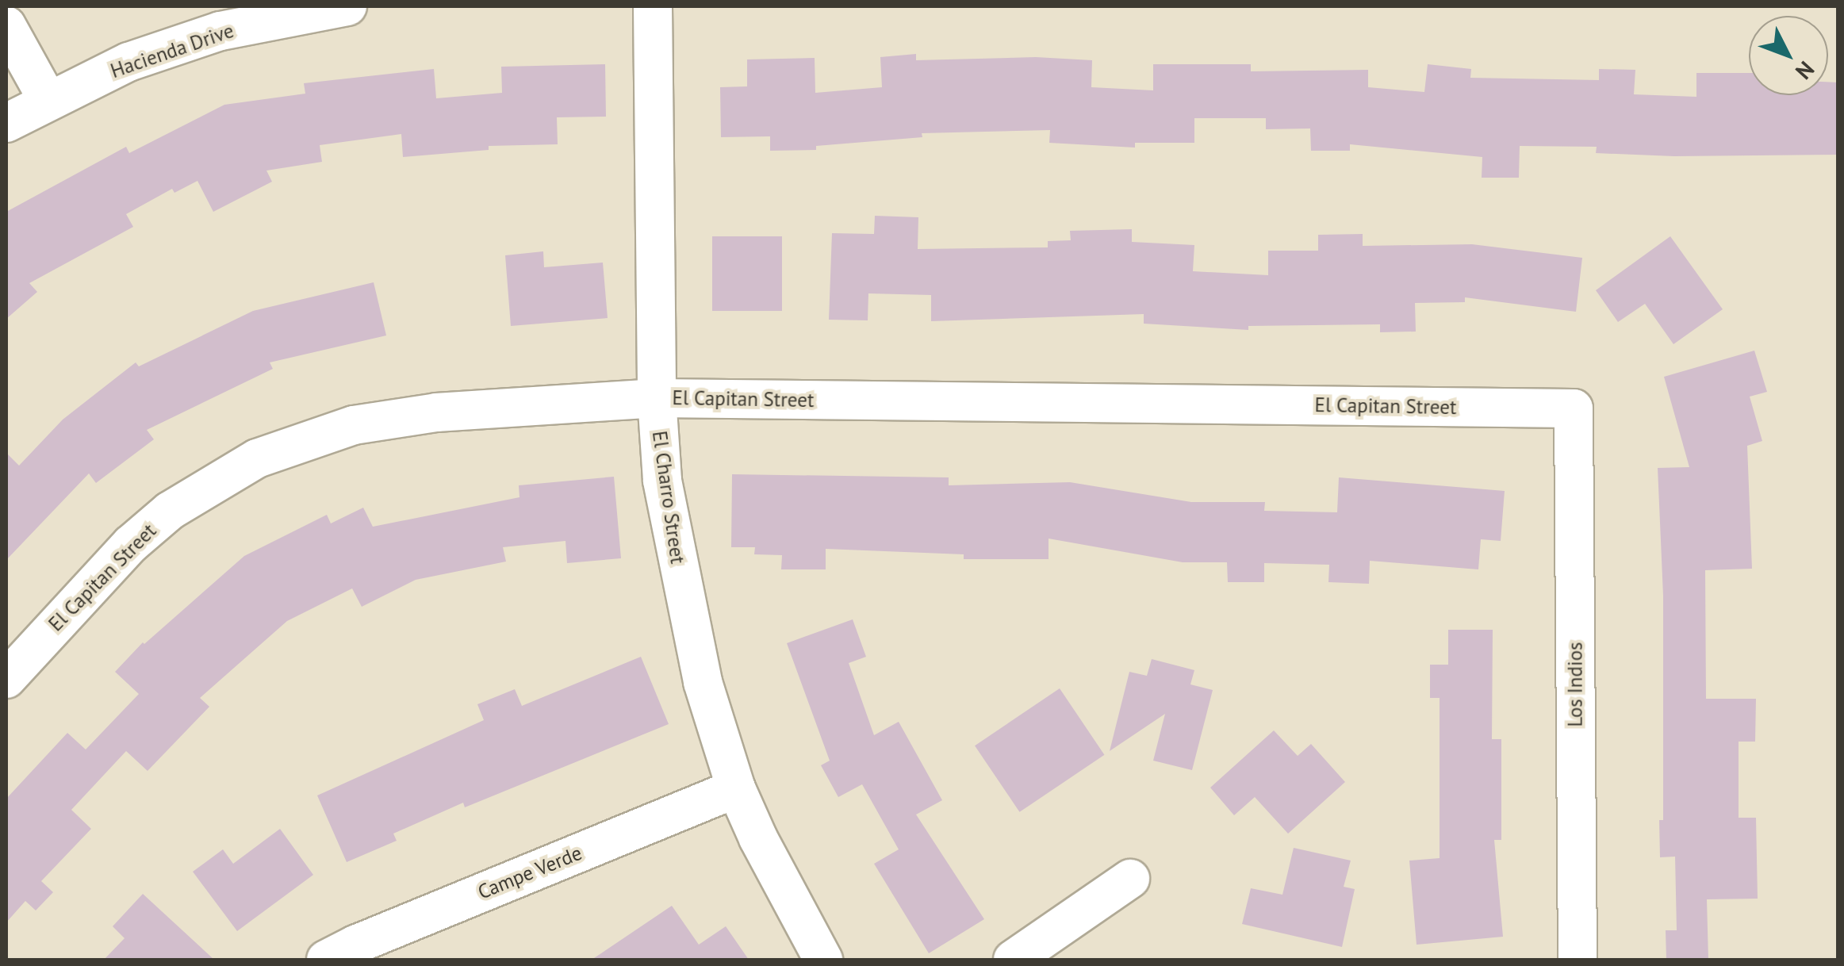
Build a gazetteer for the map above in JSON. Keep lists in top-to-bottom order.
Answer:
{
  "streets": {
    "street": [
      "Hacienda Drive",
      "El Capitan Street",
      "El Charro Street",
      "Los Indios",
      "Campe Verde"
    ]
  },
  "crossings": [
    ["El Capitan Street", "El Charro Street"],
    ["El Capitan Street", "Los Indios"],
    ["El Charro Street", "Campe Verde"]
  ],
  "north": "bottom right"
}
